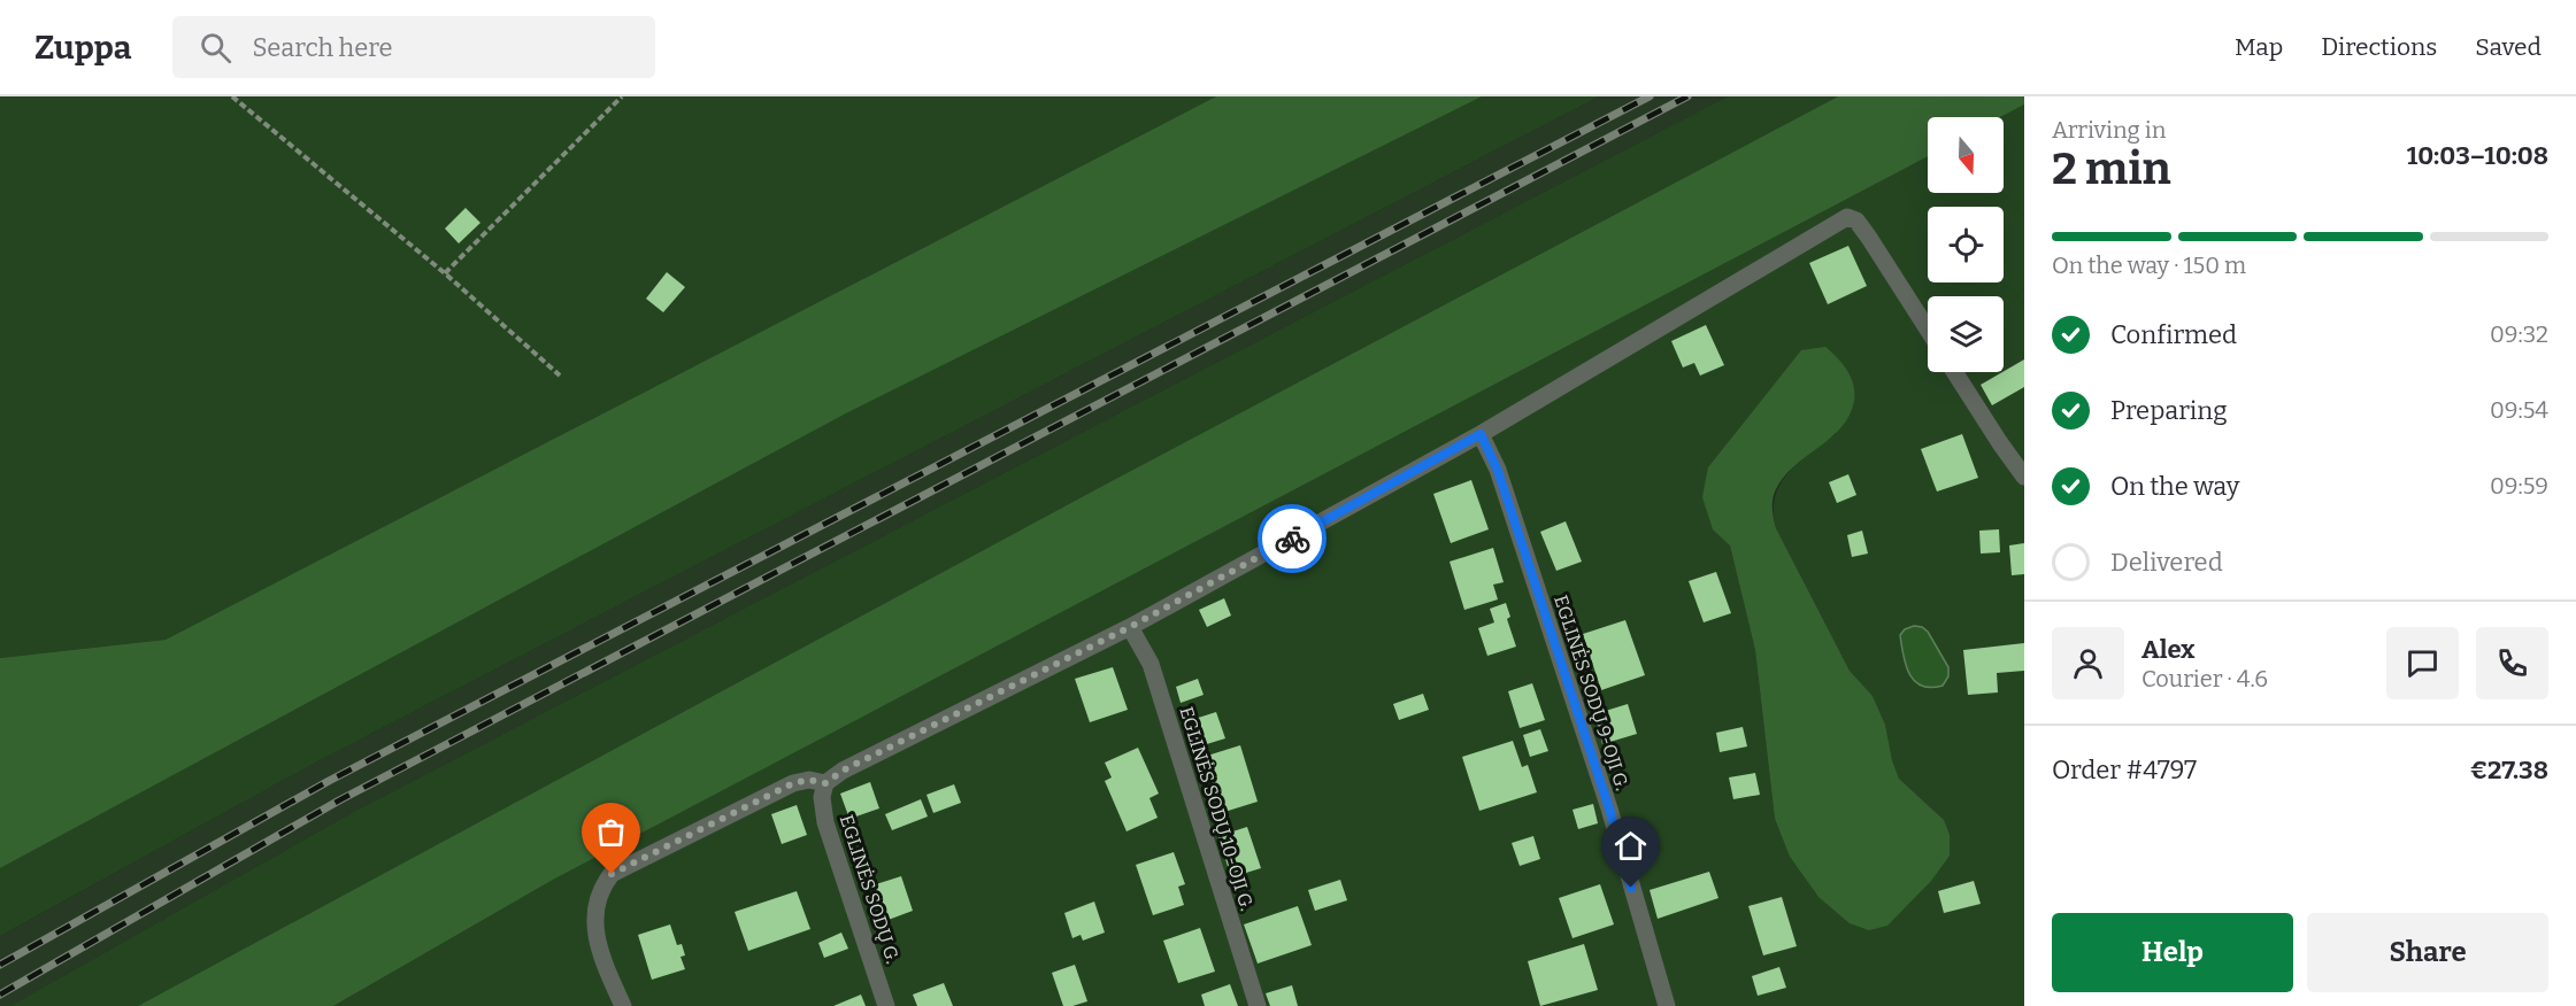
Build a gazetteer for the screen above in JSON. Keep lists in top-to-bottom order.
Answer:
{
  "streets": {
    "street": ["EGLINĖS SODŲ 9-OJI G.", "EGLINĖS SODŲ 10-OJI G.", "EGLINĖS SODŲ G."]
  },
  "north": "bottom",
  "page": {
    "header": "Zuppa",
    "search": "Search here",
    "nav": ["Map", "Directions", "Saved"],
    "heading": ["2 min", "Arriving in", "10:03–10:08"],
    "panel": [
      "Alex",
      "Courier · 4.6",
      "Order #4797",
      "€27.38"
    ],
    "bar": "On the way · 150 m",
    "list": [
      ["Confirmed", "09:32"],
      ["Preparing", "09:54"],
      ["On the way", "09:59"],
      "Delivered"
    ],
    "buttons": ["Help", "Share"]
  }
}
